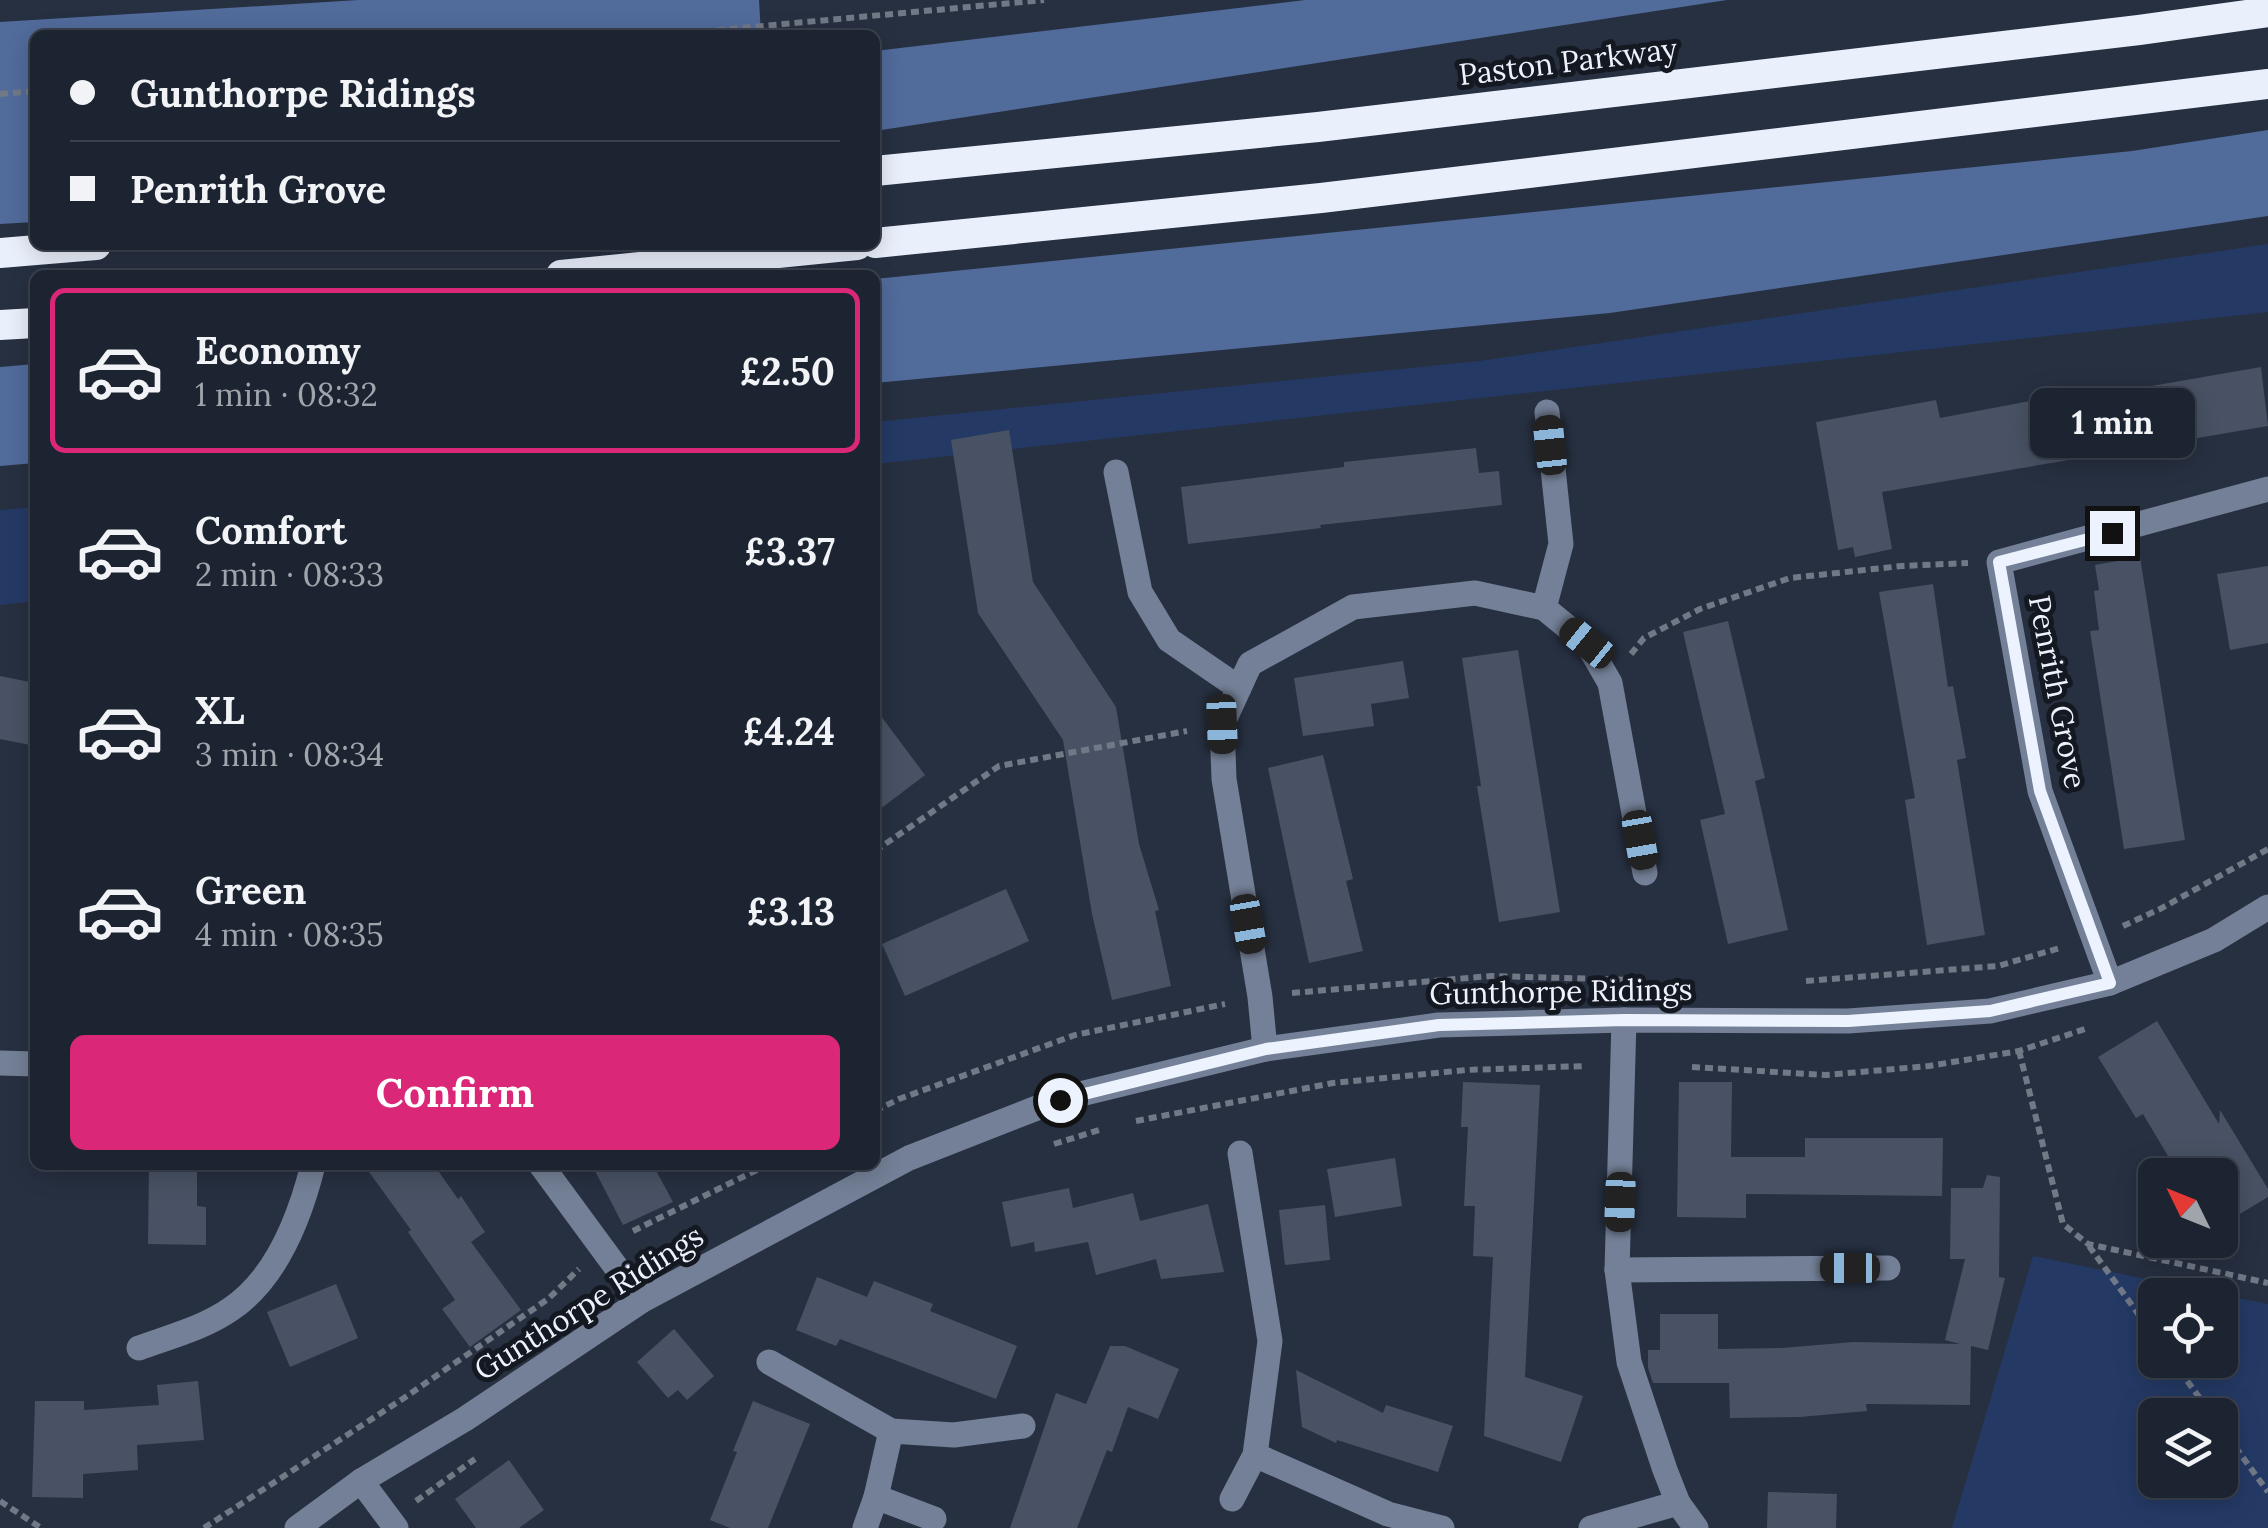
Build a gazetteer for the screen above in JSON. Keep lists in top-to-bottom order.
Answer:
{
  "streets": {
    "highway": ["Paston Parkway"],
    "street": ["Penrith Grove", "Gunthorpe Ridings"]
  },
  "crossings": [
    ["Penrith Grove", "Gunthorpe Ridings"]
  ],
  "north": "top left",
  "page": {
    "banner": ["Gunthorpe Ridings", "Penrith Grove"],
    "list": [
      {
        "name": "Economy",
        "note": "1 min · 08:32",
        "value": "£2.50"
      },
      {
        "name": "Comfort",
        "note": "2 min · 08:33",
        "value": "£3.37"
      },
      {
        "name": "XL",
        "note": "3 min · 08:34",
        "value": "£4.24"
      },
      {
        "name": "Green",
        "note": "4 min · 08:35",
        "value": "£3.13"
      }
    ],
    "bubble": "1 min",
    "buttons": "Confirm"
  }
}
